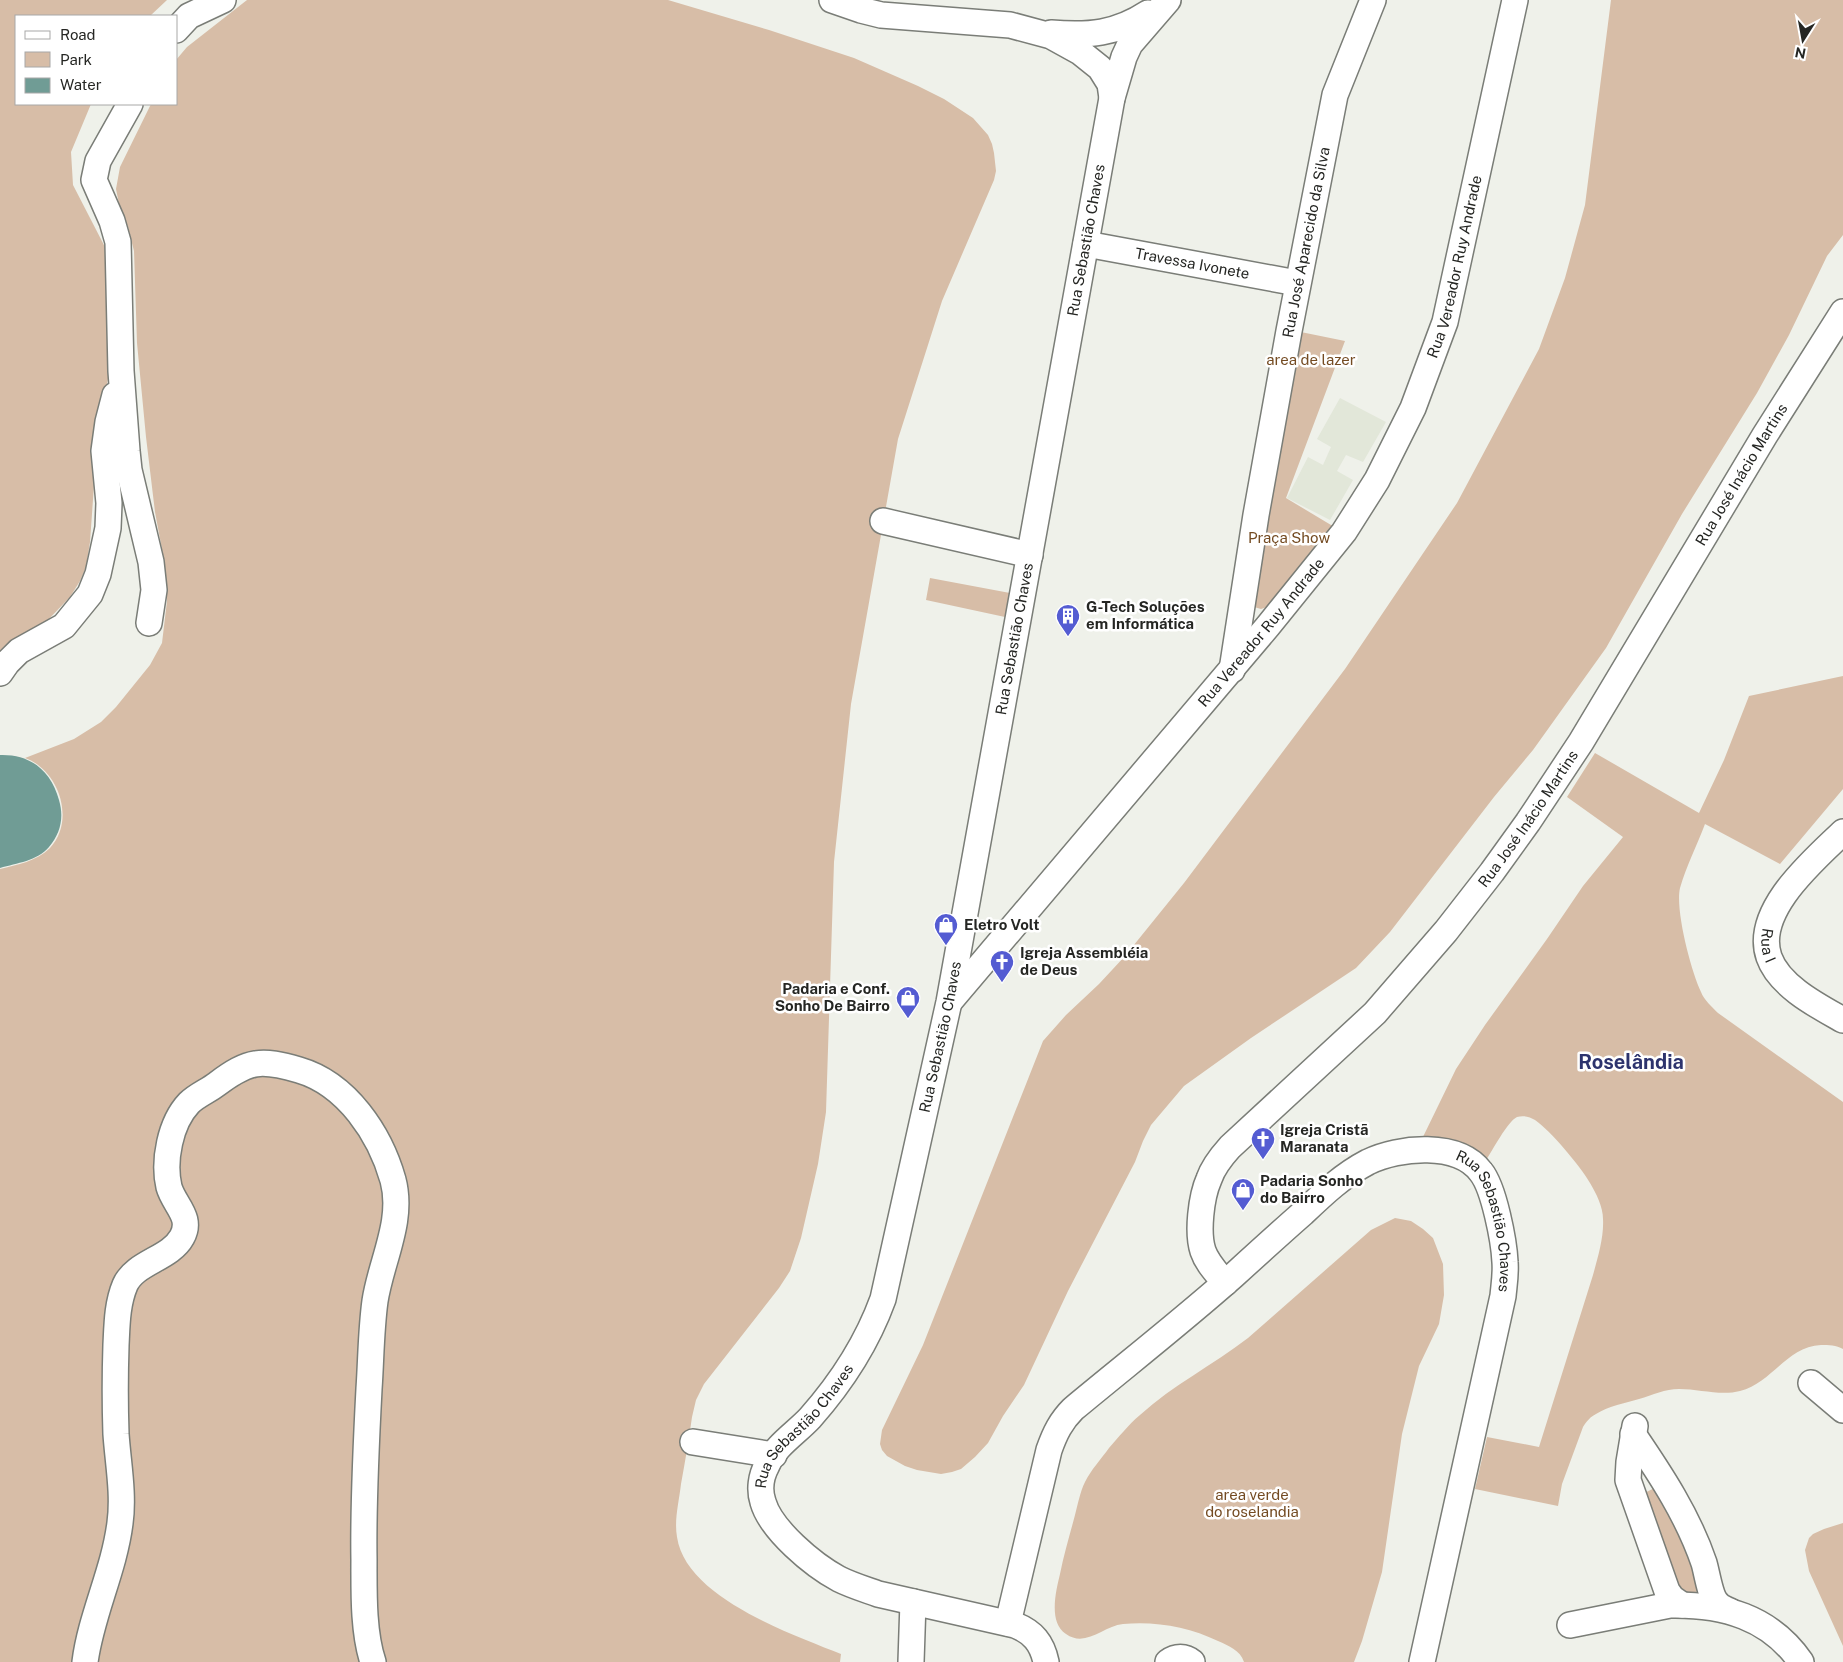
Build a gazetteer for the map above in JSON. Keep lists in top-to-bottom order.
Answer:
{
  "streets": {
    "street": [
      "Rua Sebastião Chaves",
      "Rua José Aparecido da Silva",
      "Travessa Ivonete",
      "Rua Vereador Ruy Andrade",
      "Rua José Inácio Martins",
      "Rua I"
    ]
  },
  "crossings": [
    ["Rua Sebastião Chaves", "Travessa Ivonete"],
    ["Rua Sebastião Chaves", "Rua Vereador Ruy Andrade"],
    ["Rua Sebastião Chaves", "Rua José Inácio Martins"],
    ["Rua José Aparecido da Silva", "Travessa Ivonete"],
    ["Rua José Aparecido da Silva", "Rua Vereador Ruy Andrade"]
  ],
  "districts": ["Roselândia"],
  "parks": ["area de lazer", "Praça Show", "area verde do roselandia"],
  "places": {
    "building": ["G-Tech Soluções em Informática"],
    "shop": ["Eletro Volt", "Padaria e Conf. Sonho De Bairro", "Padaria Sonho do Bairro"],
    "church": ["Igreja Assembléia de Deus", "Igreja Cristã Maranata"]
  },
  "legend": ["Road", "Park", "Water"],
  "north": "bottom"
}
